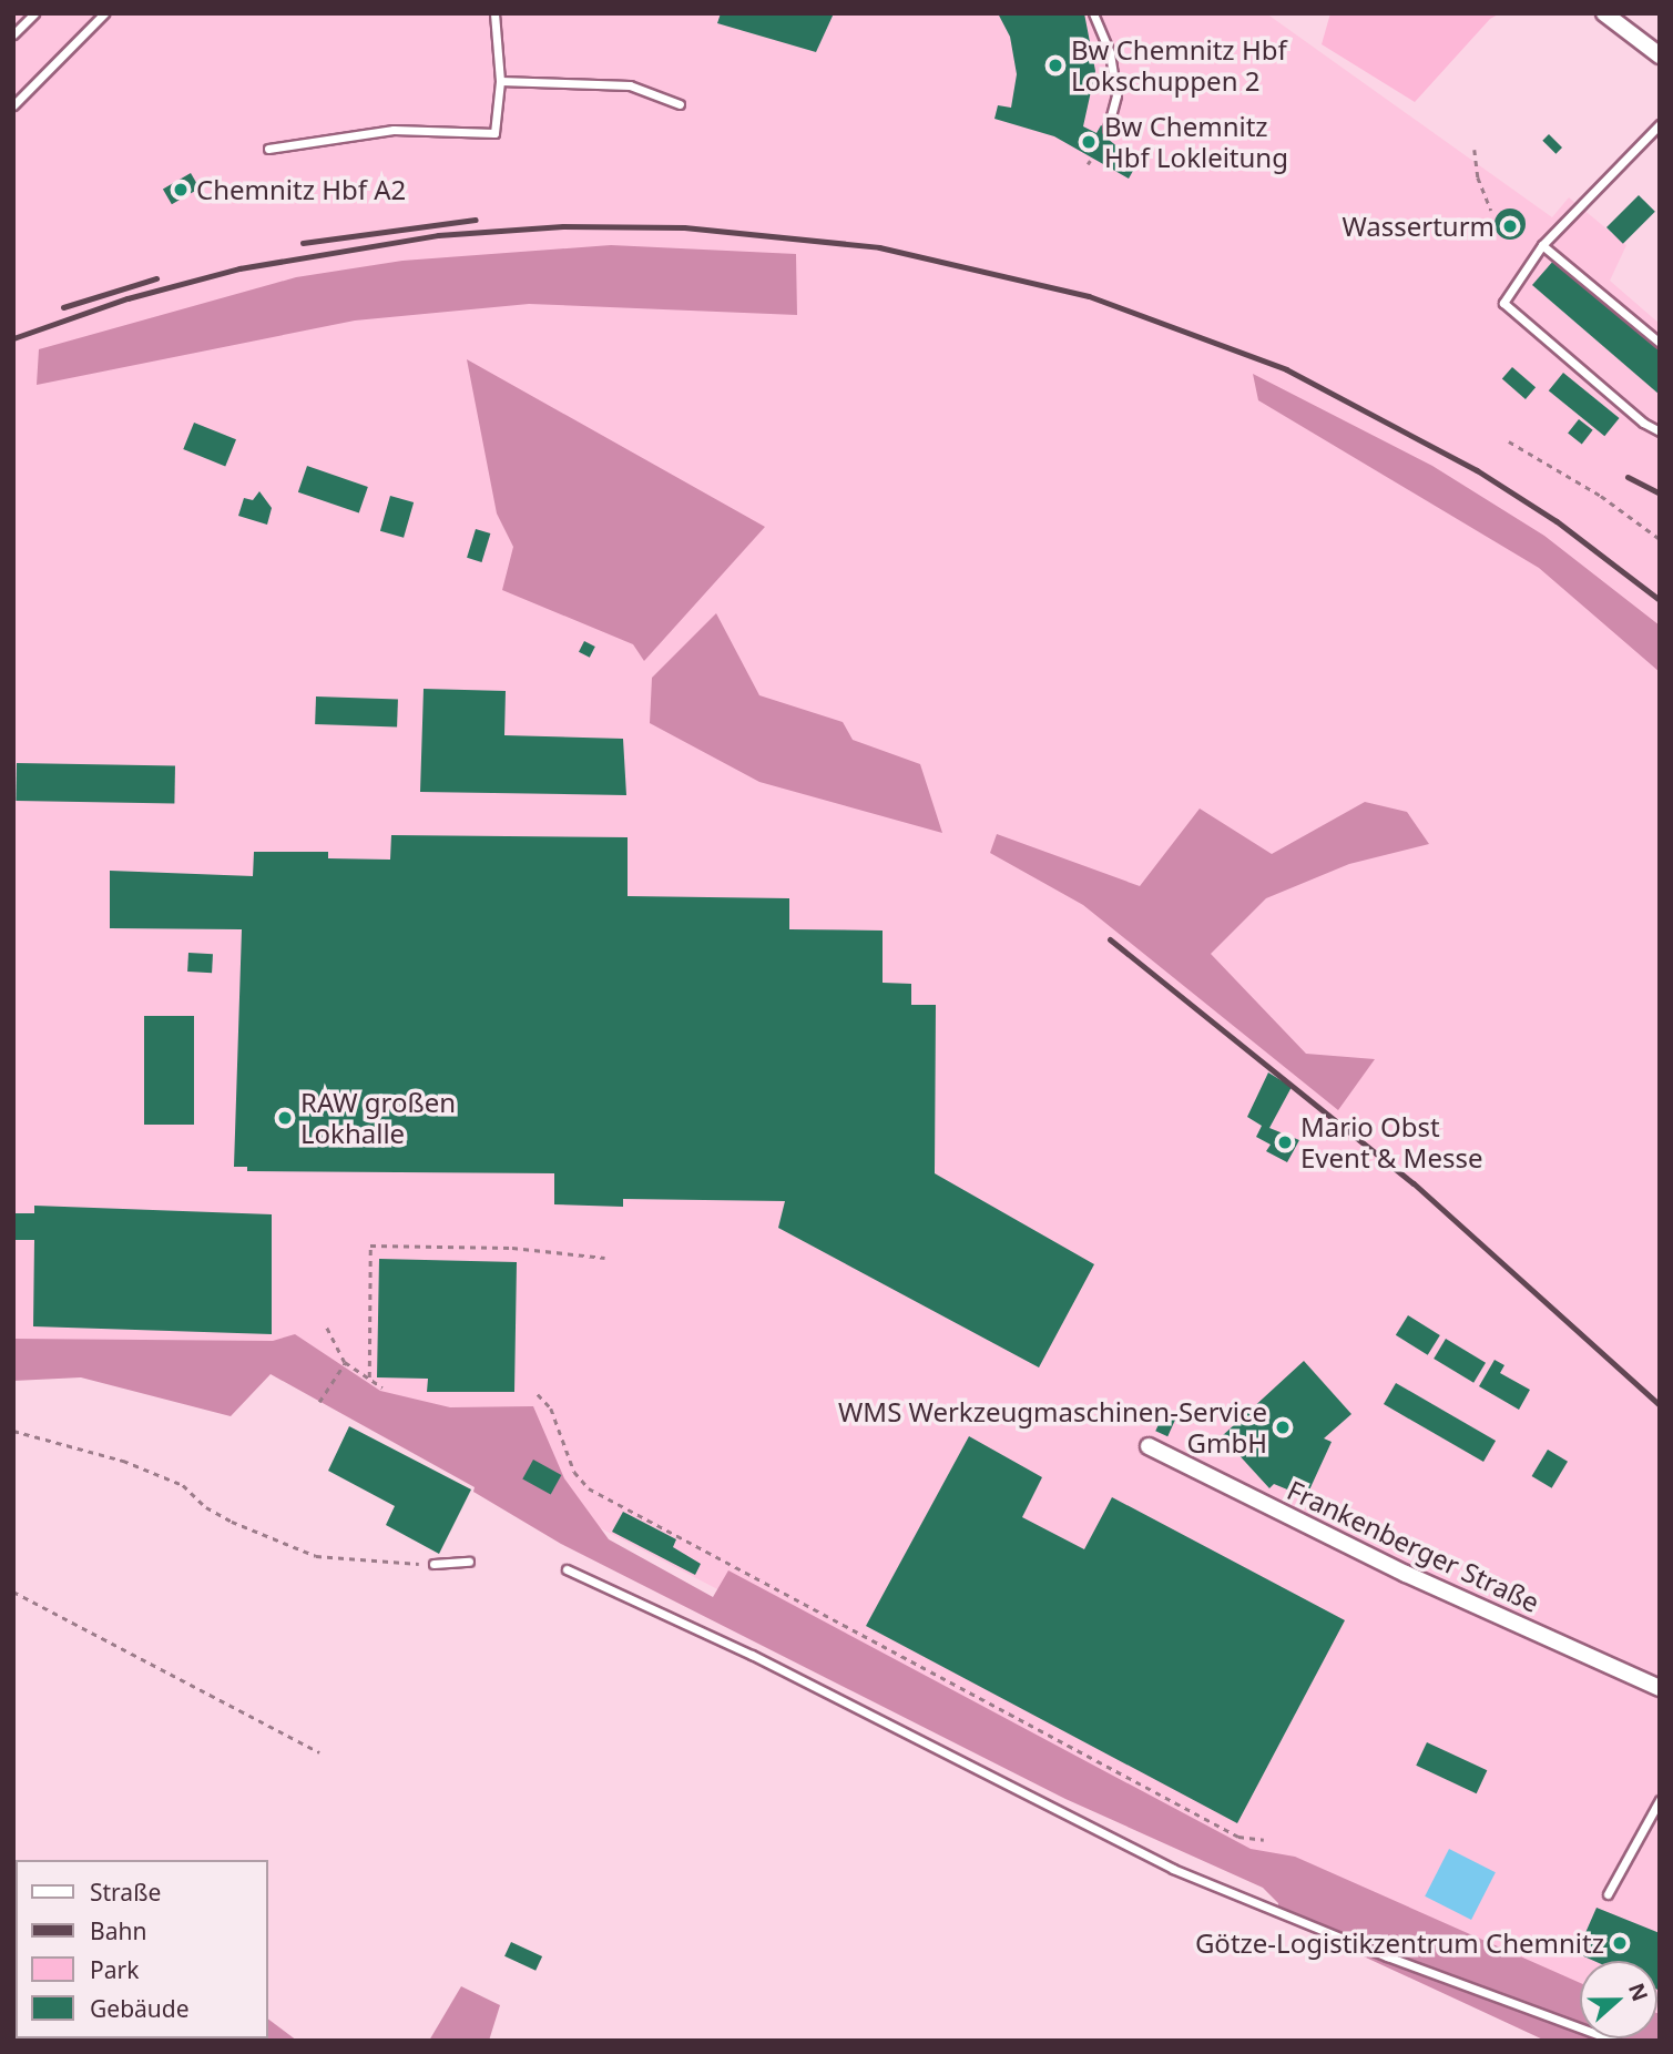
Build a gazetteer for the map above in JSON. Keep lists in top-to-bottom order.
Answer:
{
  "streets": {
    "street": ["Frankenberger Straße"]
  },
  "places": [
    "Bw Chemnitz Hbf Lokschuppen 2",
    "Bw Chemnitz Hbf Lokleitung",
    "Chemnitz Hbf A2",
    "Wasserturm",
    "RAW großen Lokhalle",
    "Mario Obst Event & Messe",
    "WMS Werkzeugmaschinen-Service GmbH",
    "Götze-Logistikzentrum Chemnitz"
  ],
  "legend": [
    "Straße",
    "Bahn",
    "Park",
    "Gebäude"
  ],
  "north": "right"
}
